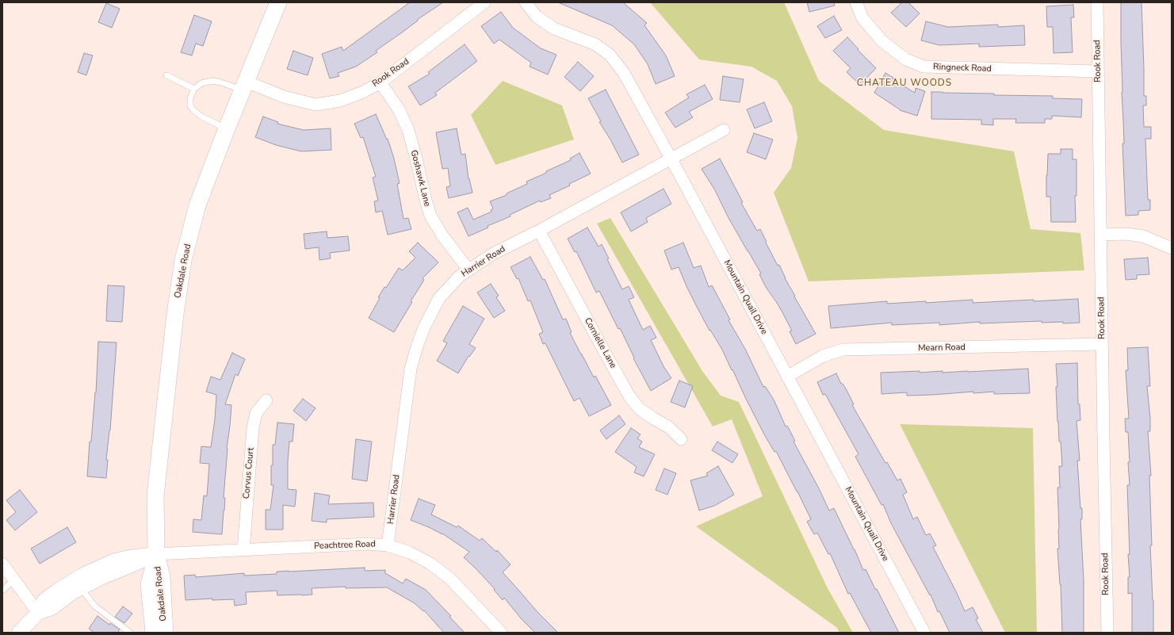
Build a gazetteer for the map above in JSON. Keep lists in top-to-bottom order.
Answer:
{
  "streets": {
    "main road": ["Oakdale Road"],
    "street": [
      "Rook Road",
      "Ringneck Road",
      "Goshawk Lane",
      "Harrier Road",
      "Mountain Quail Drive",
      "Cornielle Lane",
      "Mearn Road",
      "Corvus Court",
      "Peachtree Road"
    ]
  },
  "crossings": [
    ["Rook Road", "Ringneck Road"],
    ["Rook Road", "Goshawk Lane"],
    ["Rook Road", "Oakdale Road"],
    ["Rook Road", "Mearn Road"],
    ["Goshawk Lane", "Harrier Road"],
    ["Harrier Road", "Mountain Quail Drive"],
    ["Harrier Road", "Cornielle Lane"],
    ["Harrier Road", "Peachtree Road"],
    ["Oakdale Road", "Peachtree Road"],
    ["Mountain Quail Drive", "Mearn Road"],
    ["Corvus Court", "Peachtree Road"]
  ],
  "districts": ["CHATEAU WOODS"]
}
